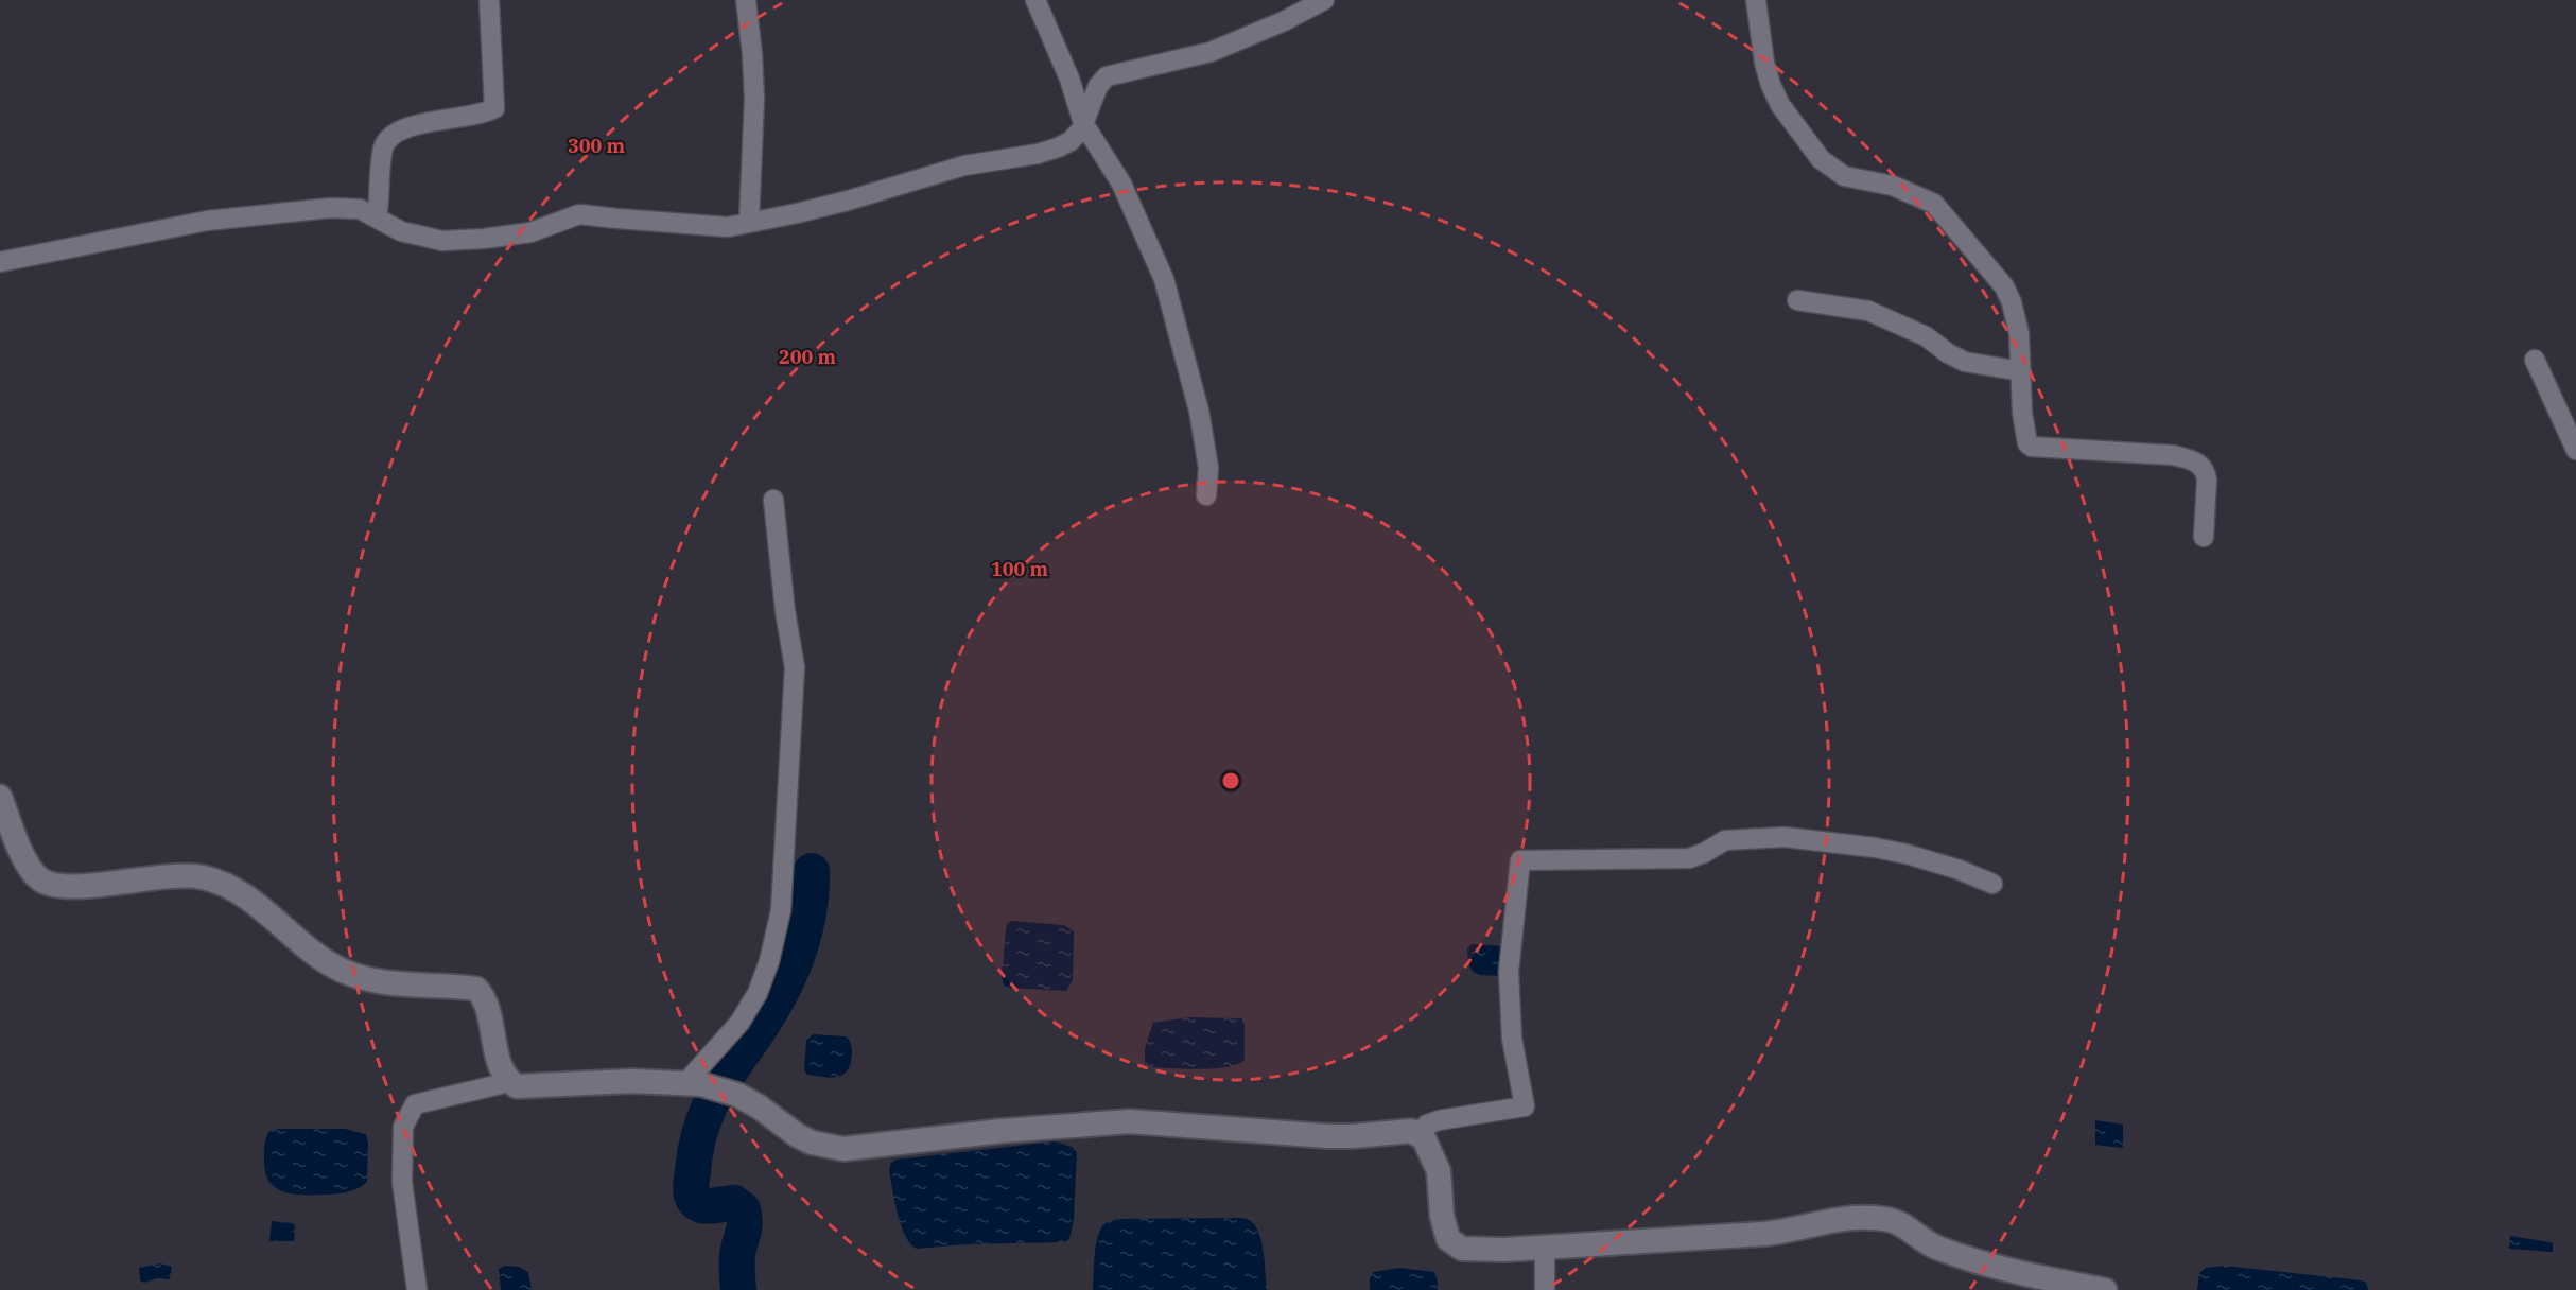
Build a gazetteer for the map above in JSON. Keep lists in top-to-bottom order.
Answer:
{
  "rings": ["300 m", "200 m", "100 m"]
}
